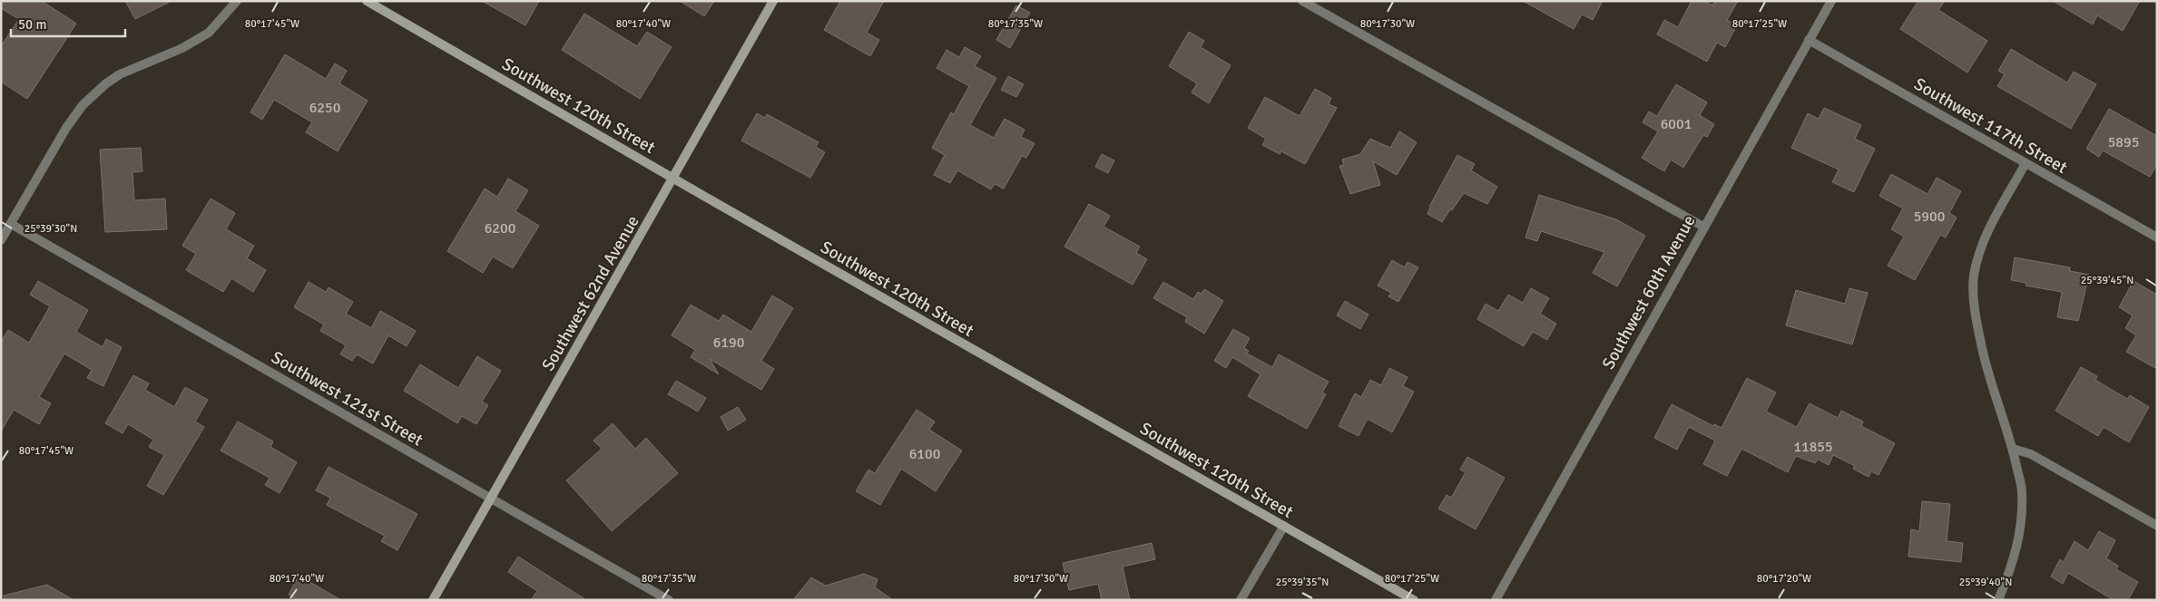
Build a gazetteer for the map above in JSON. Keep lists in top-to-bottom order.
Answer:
{
  "streets": {
    "street": [
      "Southwest 120th Street",
      "Southwest 117th Street",
      "Southwest 60th Avenue",
      "Southwest 62nd Avenue",
      "Southwest 121st Street"
    ]
  },
  "crossings": [
    ["Southwest 120th Street", "Southwest 62nd Avenue"],
    ["Southwest 117th Street", "Southwest 60th Avenue"],
    ["Southwest 62nd Avenue", "Southwest 121st Street"]
  ],
  "house_numbers": [
    "6250",
    "6001",
    "5895",
    "5900",
    "6200",
    "6190",
    "11855",
    "6100"
  ],
  "scale_bar": "50 m",
  "coordinates": [
    "80°17'45\"W",
    "80°17'40\"W",
    "80°17'35\"W",
    "80°17'30\"W",
    "80°17'25\"W",
    "25°39'30\"N",
    "25°39'45\"N",
    "80°17'20\"W",
    "25°39'35\"N",
    "25°39'40\"N"
  ]
}
